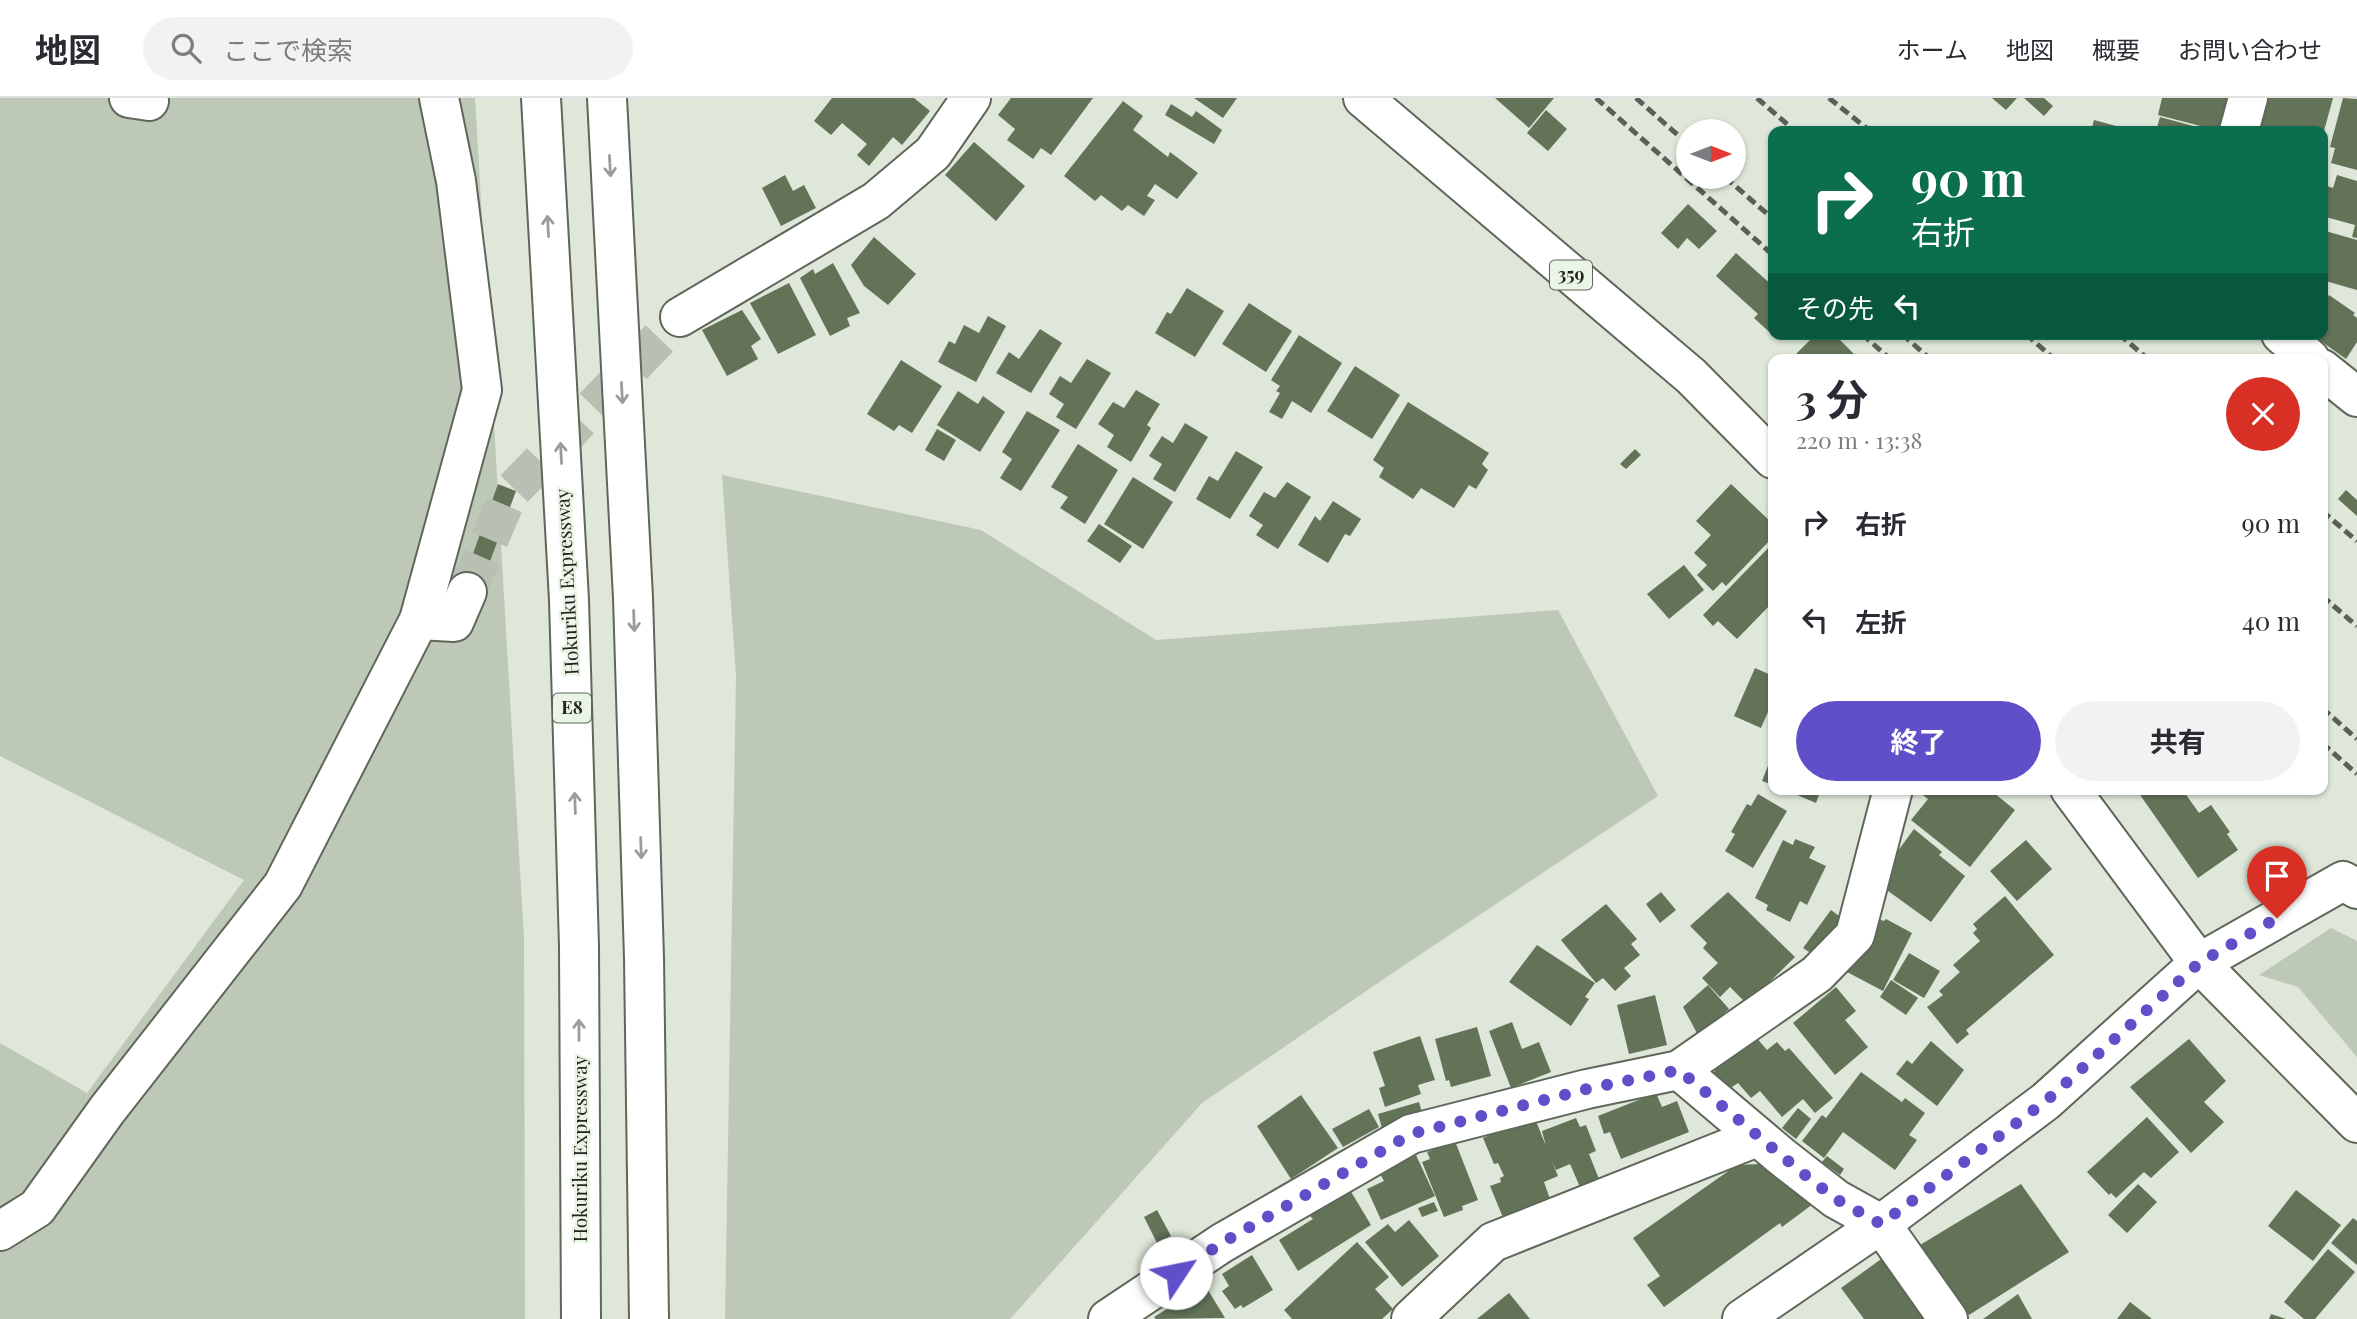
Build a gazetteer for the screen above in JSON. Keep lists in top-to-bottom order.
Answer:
{
  "streets": {
    "main road": ["359", "Hokuriku Expressway", "E8"]
  },
  "north": "right",
  "page": {
    "header": "地図",
    "search": "ここで検索",
    "nav": [
      "ホーム",
      "地図",
      "概要",
      "お問い合わせ"
    ],
    "turn": ["90 m", "右折"],
    "then": "その先",
    "heading": ["3 分", "220 m · 13:38"],
    "list": [
      {
        "name": "右折",
        "value": "90 m"
      },
      {
        "name": "左折",
        "value": "40 m"
      }
    ],
    "buttons": ["終了", "共有"]
  }
}
